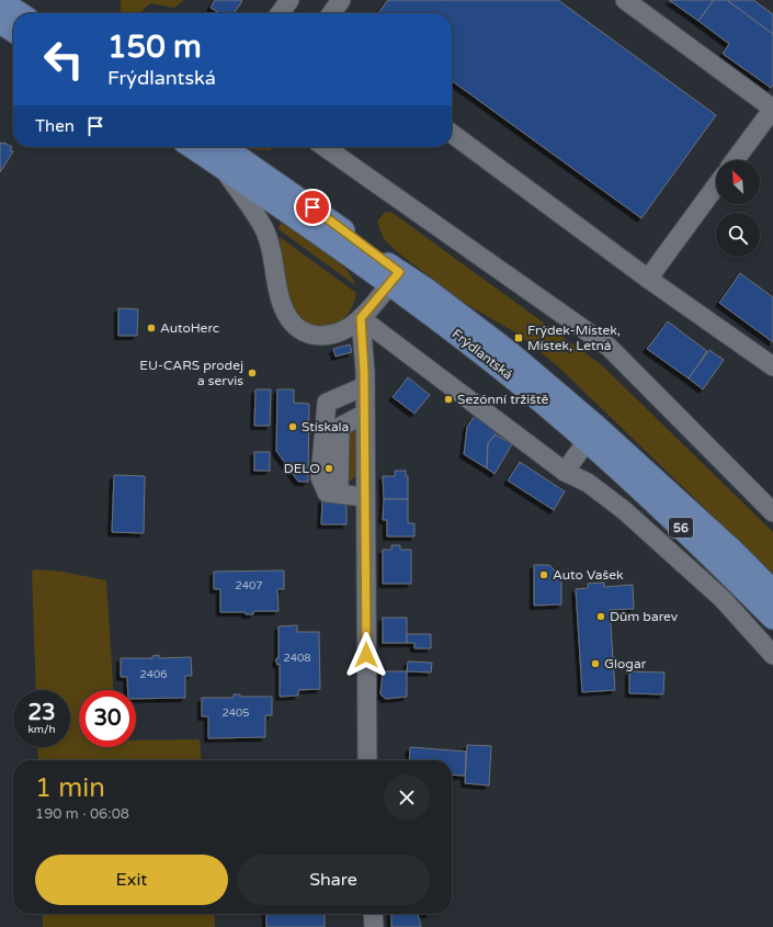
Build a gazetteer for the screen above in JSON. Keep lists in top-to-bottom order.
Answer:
{
  "streets": {
    "main road": ["Frýdlantská", "56"]
  },
  "places": {
    "other": [
      "AutoHerc",
      "EU-CARS prodej a servis",
      "Sezónní tržiště",
      "Stískala",
      "DELO",
      "Auto Vašek",
      "Dům barev",
      "Glogar"
    ],
    "transit": ["Frýdek-Místek, Místek, Letná"]
  },
  "house_numbers": [
    "2407",
    "2408",
    "2406",
    "2405"
  ],
  "north": "top left",
  "page": {
    "turn": ["150 m", "Frýdlantská"],
    "then": "Then",
    "speed": "23 km/h",
    "limit": "30",
    "heading": ["1 min", "190 m · 06:08"],
    "buttons": ["Exit", "Share"]
  }
}
